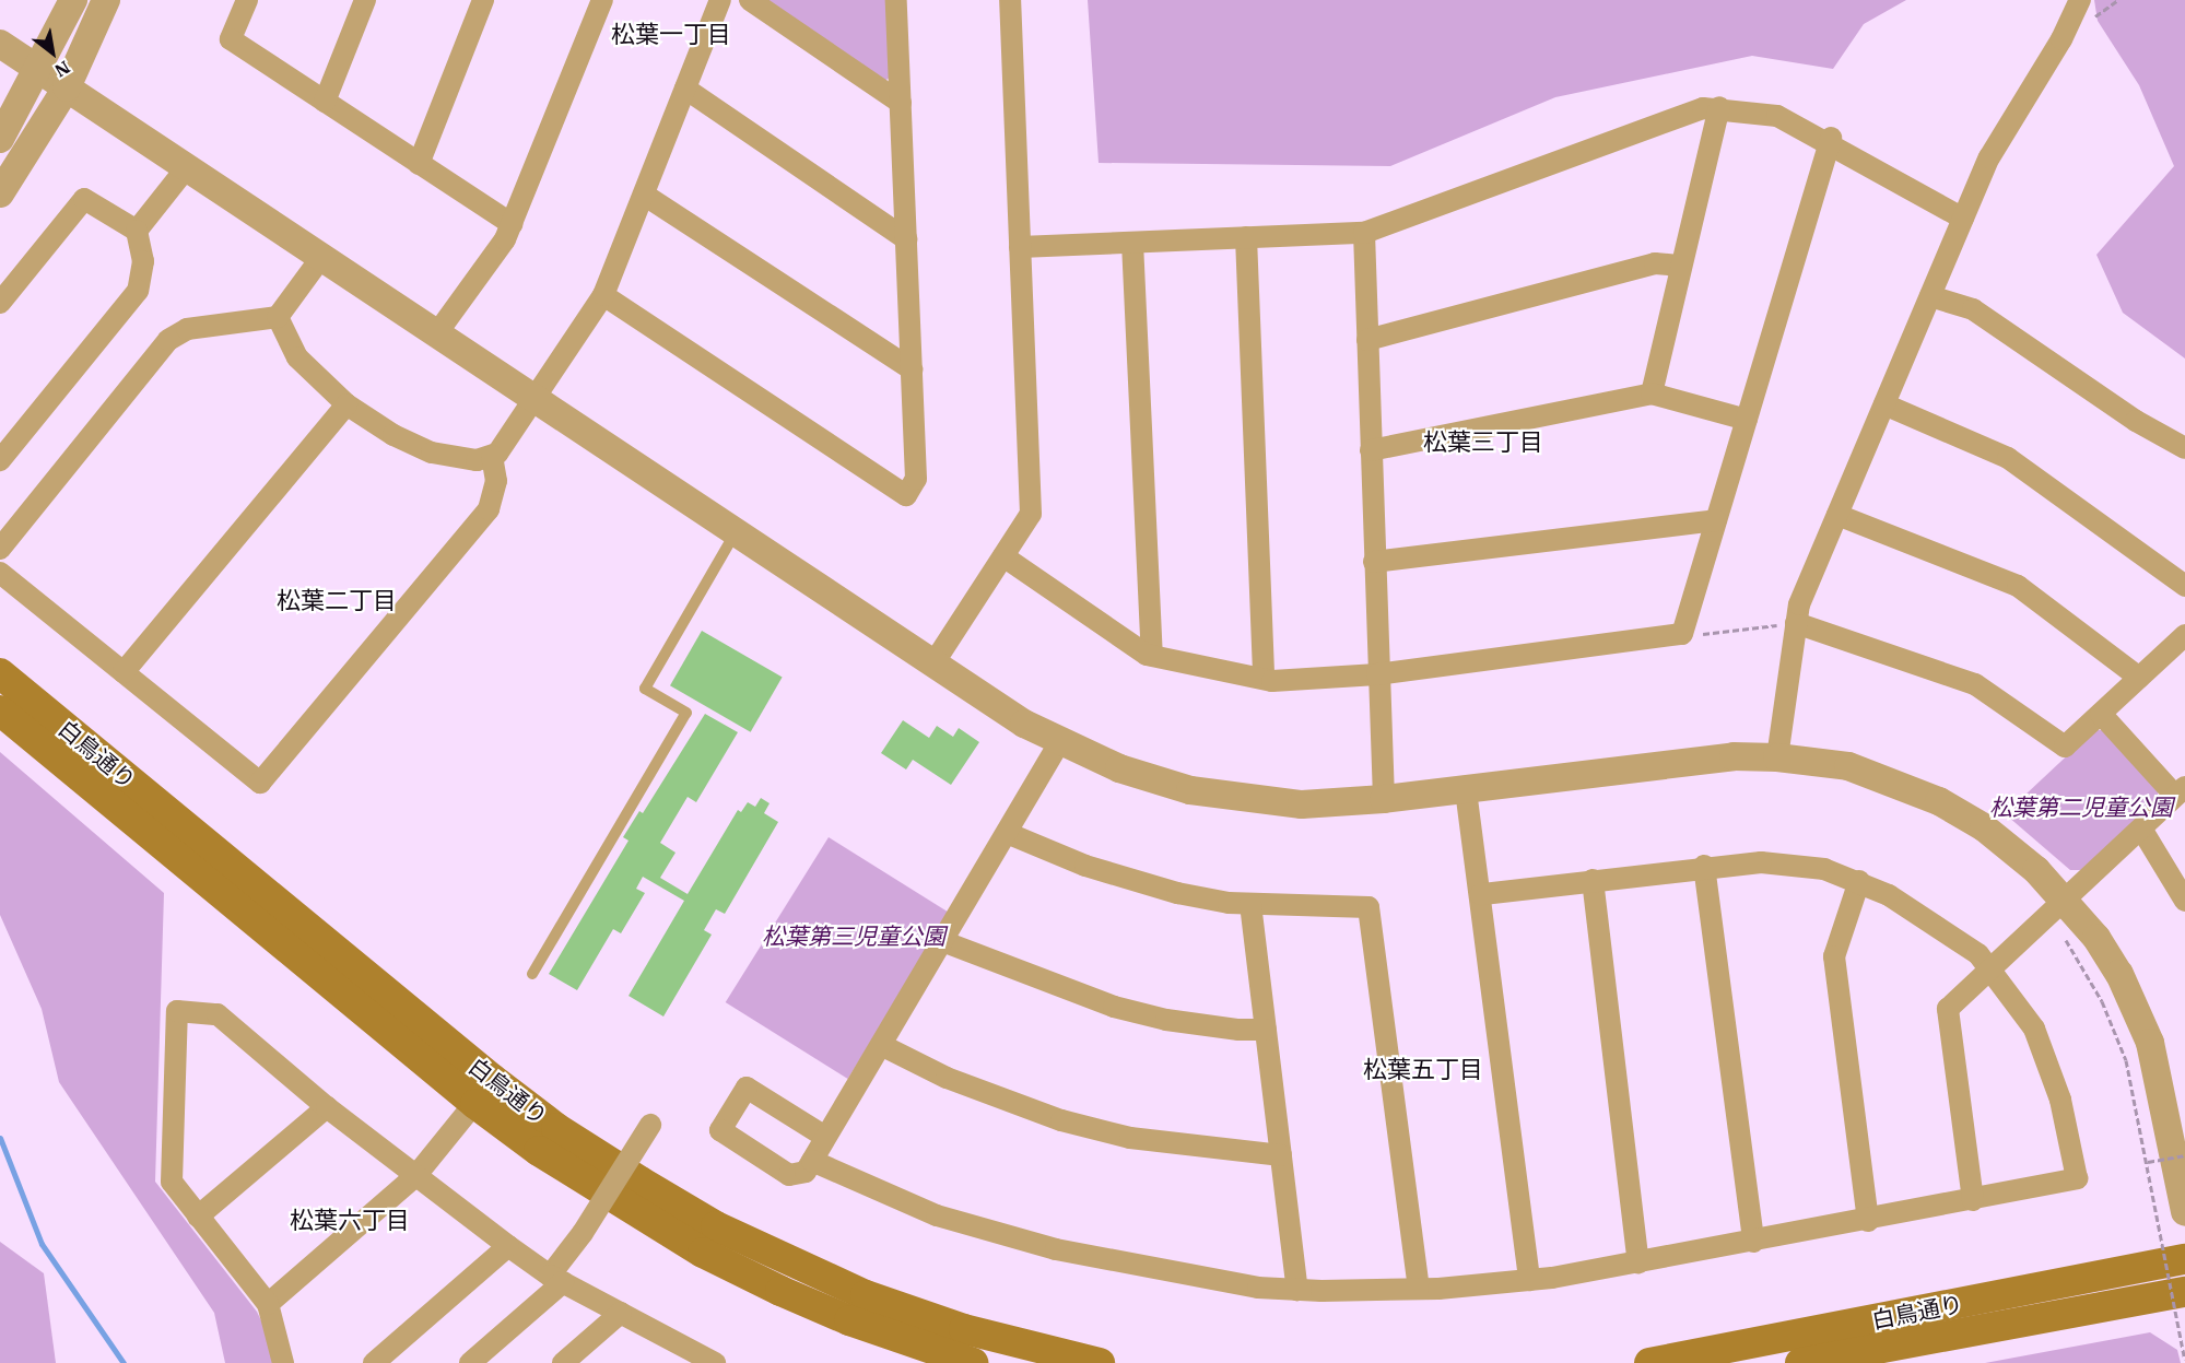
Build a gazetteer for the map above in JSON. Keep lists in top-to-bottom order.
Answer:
{
  "streets": {
    "main road": ["白鳥通り"]
  },
  "districts": [
    "松葉一丁目",
    "松葉三丁目",
    "松葉二丁目",
    "松葉五丁目",
    "松葉六丁目"
  ],
  "parks": ["松葉第二児童公園", "松葉第三児童公園"],
  "north": "bottom right"
}
